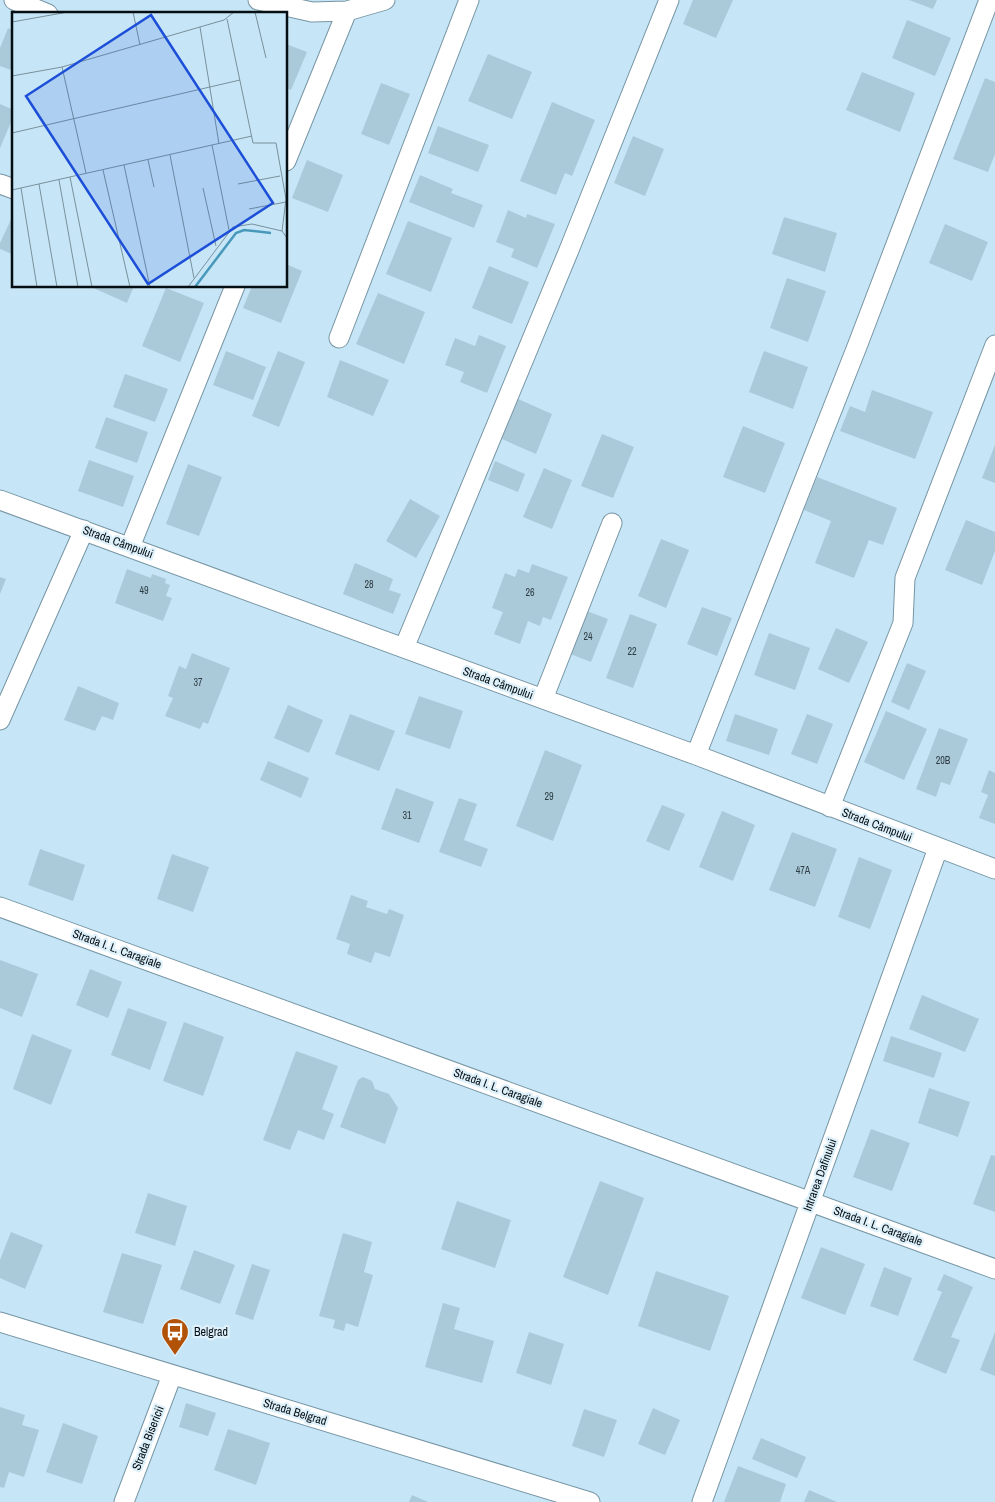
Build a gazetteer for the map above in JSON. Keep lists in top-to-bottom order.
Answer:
{
  "streets": {
    "street": [
      "Strada Câmpului",
      "Strada I. L. Caragiale",
      "Intrarea Dafinului",
      "Strada Belgrad",
      "Strada Bisericii"
    ]
  },
  "crossings": [
    ["Strada Câmpului", "Intrarea Dafinului"],
    ["Strada I. L. Caragiale", "Intrarea Dafinului"],
    ["Strada Belgrad", "Strada Bisericii"]
  ],
  "places": {
    "bus stop": ["Belgrad"]
  },
  "house_numbers": [
    "28",
    "49",
    "26",
    "24",
    "22",
    "37",
    "20B",
    "29",
    "31",
    "47A"
  ]
}
